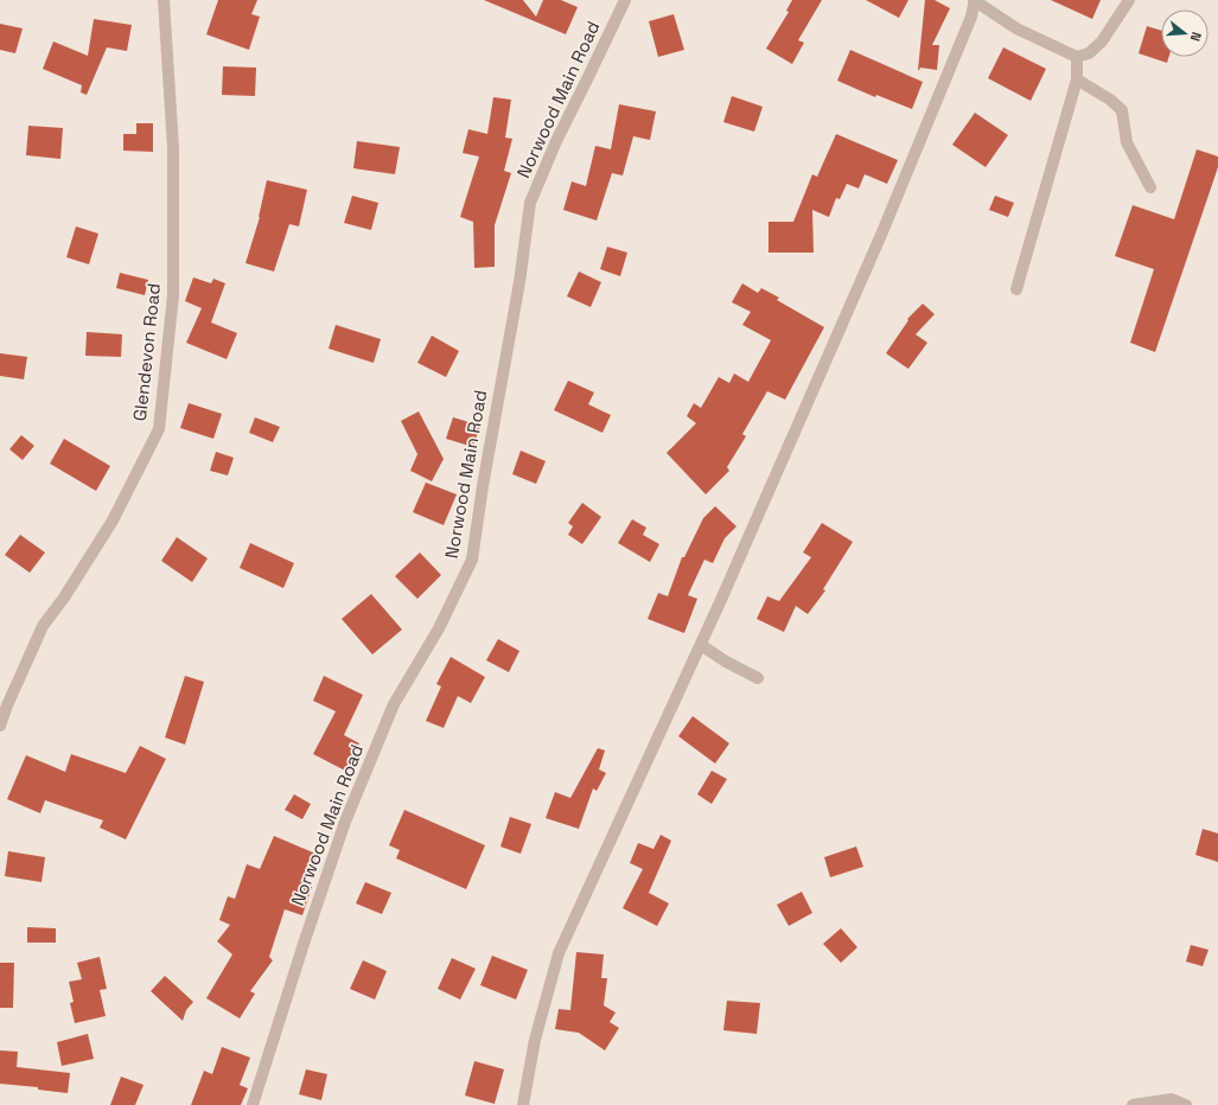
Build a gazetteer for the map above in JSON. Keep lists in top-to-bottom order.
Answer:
{
  "streets": {
    "street": ["Norwood Main Road", "Glendevon Road"]
  },
  "north": "right"
}
